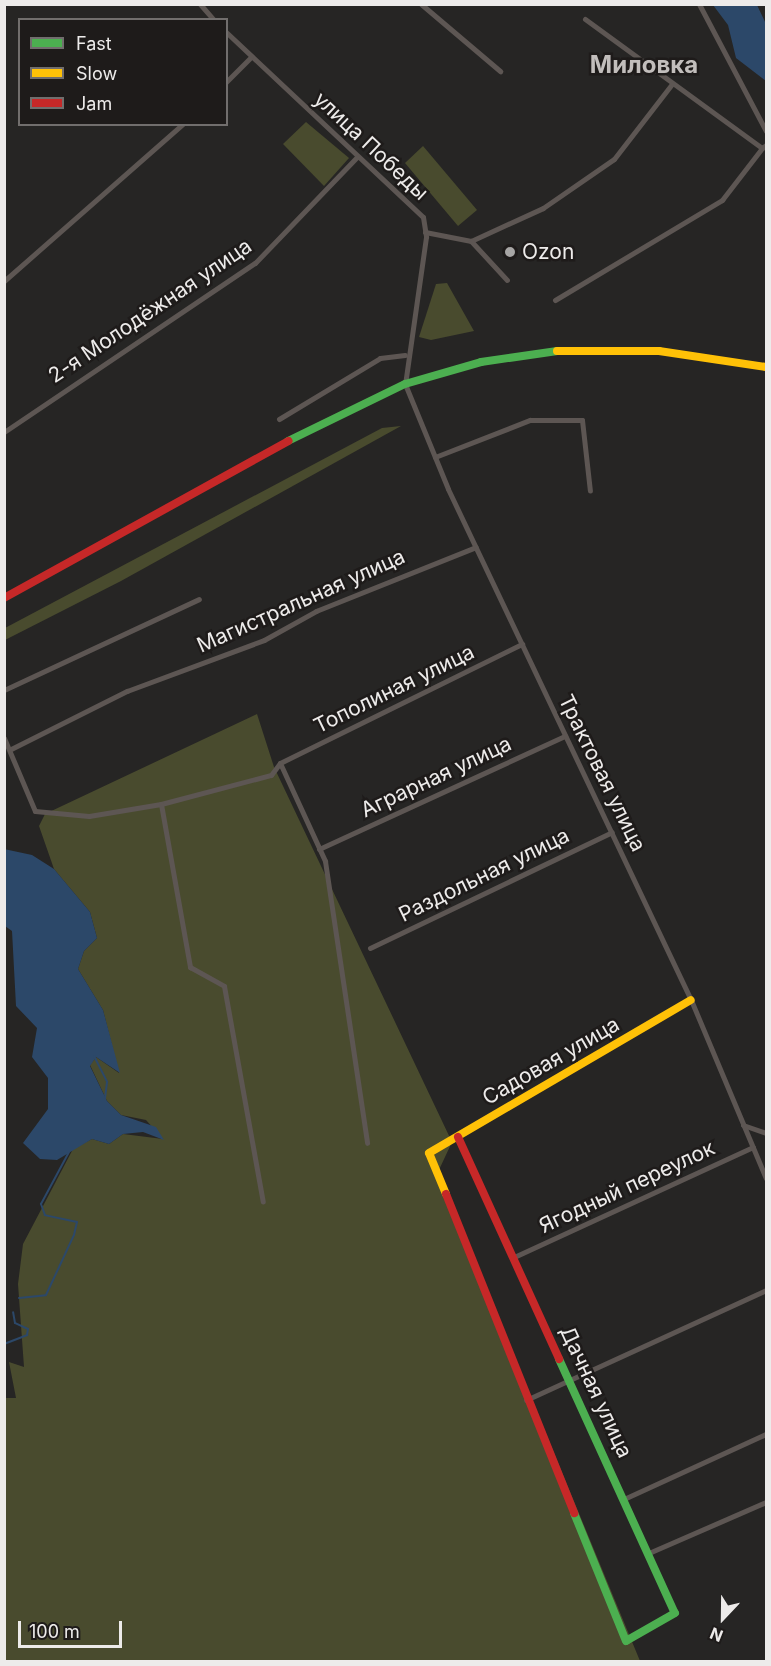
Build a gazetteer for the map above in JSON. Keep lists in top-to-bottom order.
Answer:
{
  "streets": {
    "street": [
      "улица Победы",
      "2-я Молодёжная улица",
      "Магистральная улица",
      "Тополиная улица",
      "Трактовая улица",
      "Аграрная улица",
      "Раздольная улица",
      "Садовая улица",
      "Ягодный переулок",
      "Дачная улица"
    ]
  },
  "crossings": [
    ["улица Победы", "2-я Молодёжная улица"],
    ["улица Победы", "Трактовая улица"],
    ["Магистральная улица", "Тополиная улица"],
    ["Магистральная улица", "Трактовая улица"],
    ["Тополиная улица", "Трактовая улица"],
    ["Трактовая улица", "Аграрная улица"],
    ["Трактовая улица", "Раздольная улица"],
    ["Трактовая улица", "Садовая улица"],
    ["Трактовая улица", "Ягодный переулок"],
    ["Садовая улица", "Дачная улица"],
    ["Ягодный переулок", "Дачная улица"]
  ],
  "districts": ["Миловка"],
  "places": ["Ozon"],
  "legend": ["Fast", "Slow", "Jam"],
  "scale_bar": "100 m",
  "north": "bottom"
}
